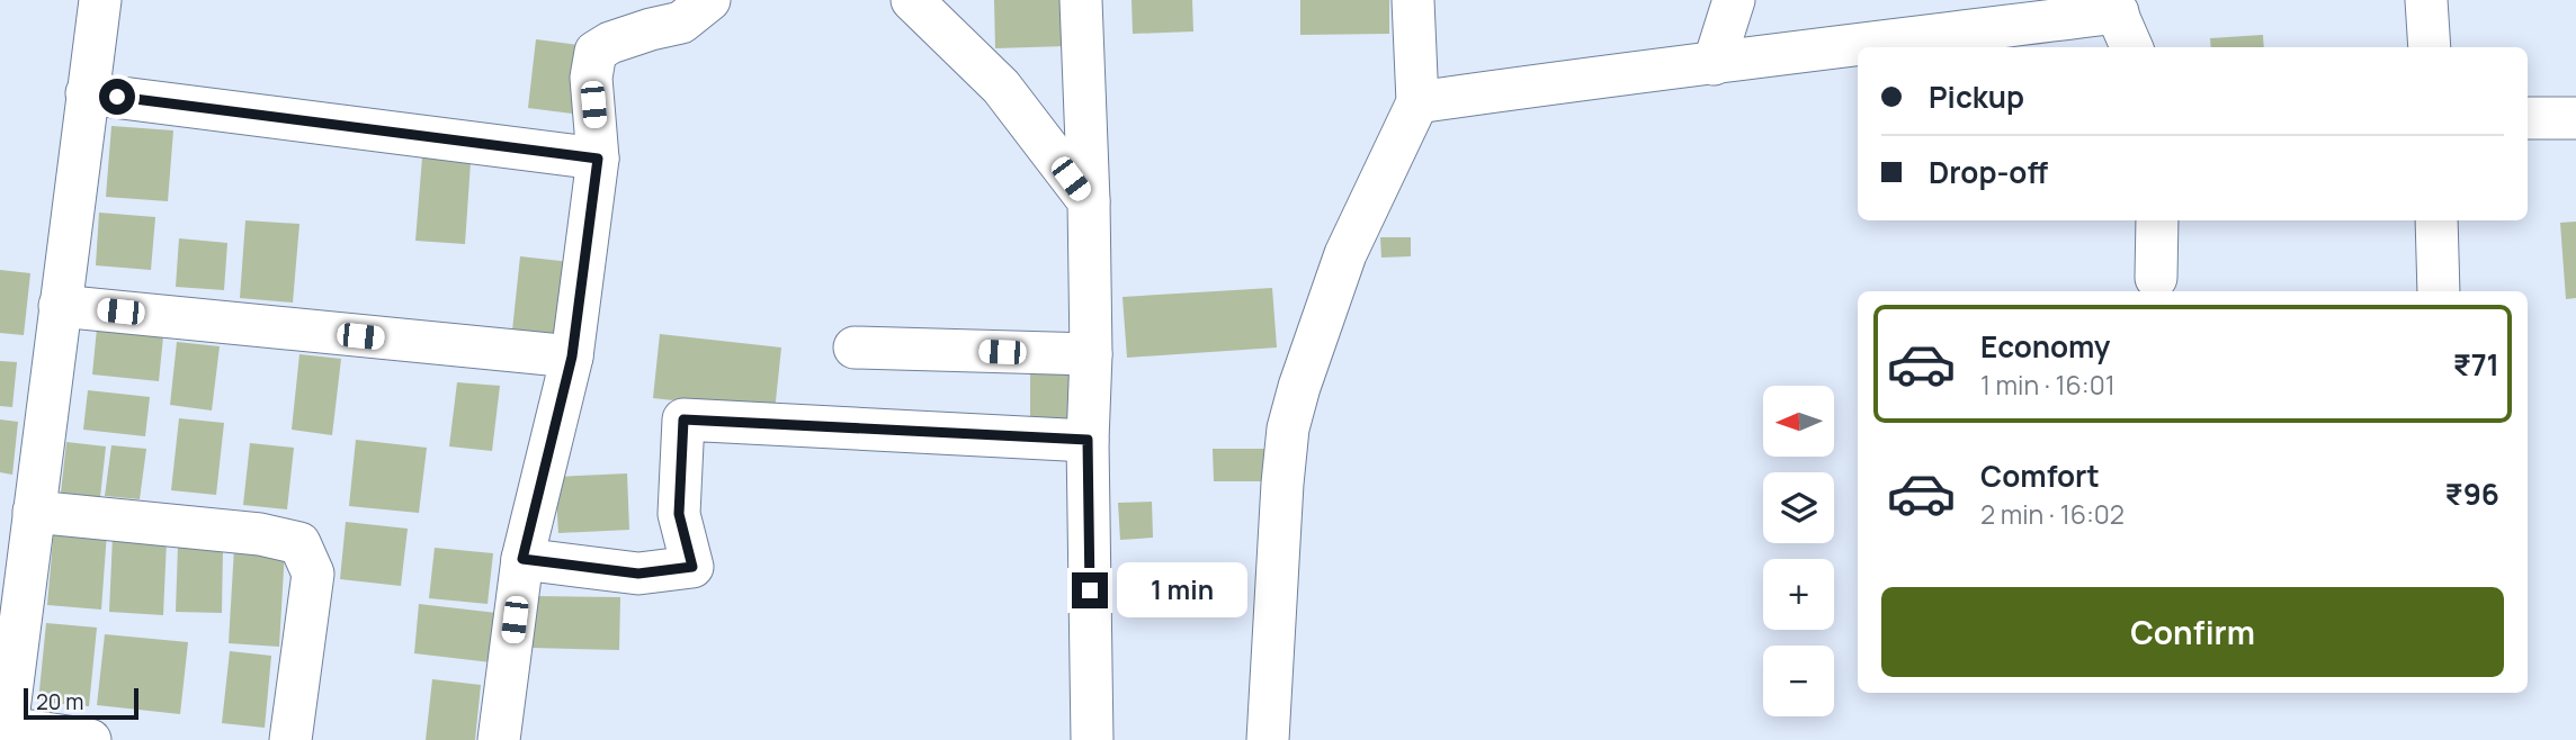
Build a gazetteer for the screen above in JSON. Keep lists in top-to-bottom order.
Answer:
{
  "scale_bar": "20 m",
  "north": "left",
  "page": {
    "banner": ["Pickup", "Drop-off"],
    "list": [
      {
        "name": "Economy",
        "note": "1 min · 16:01",
        "value": "₹71"
      },
      {
        "name": "Comfort",
        "note": "2 min · 16:02",
        "value": "₹96"
      }
    ],
    "map_buttons": ["+", "−"],
    "bubble": "1 min",
    "buttons": "Confirm",
    "scale": "20 m"
  }
}
